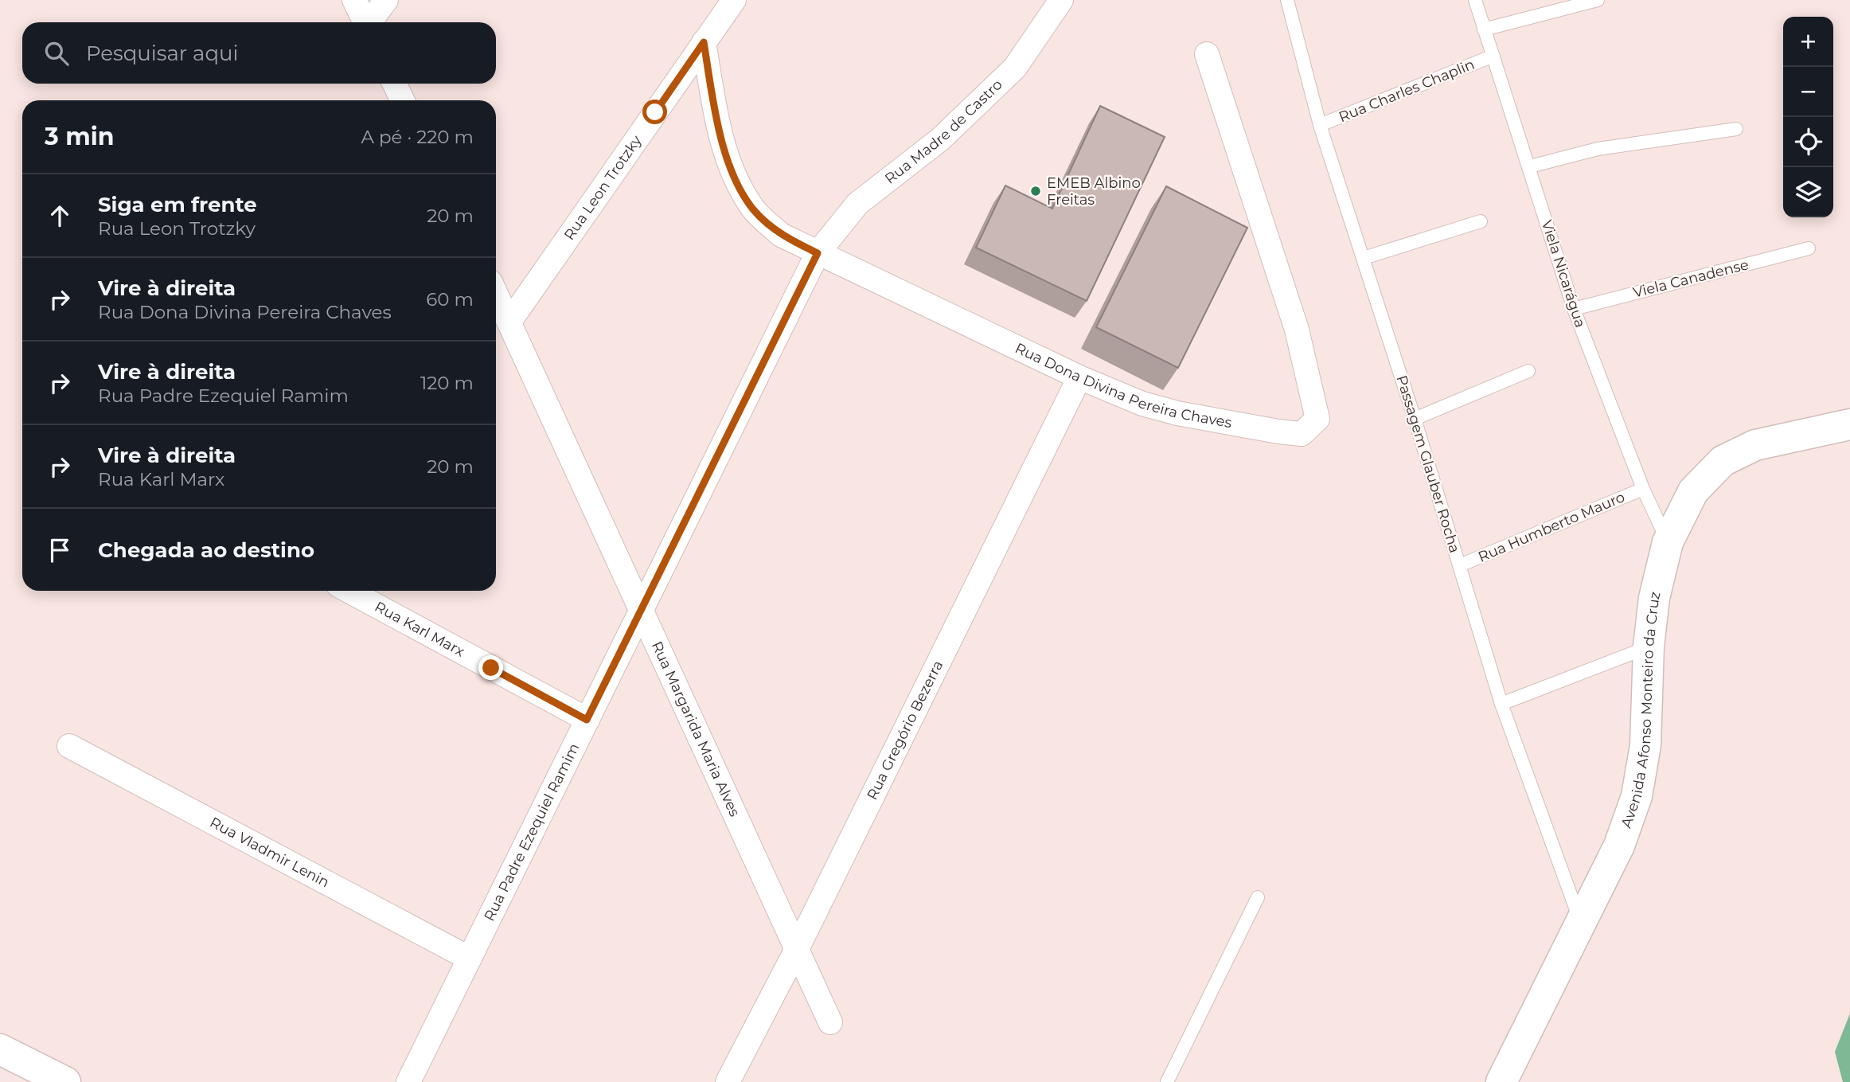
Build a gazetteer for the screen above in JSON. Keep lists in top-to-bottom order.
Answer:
{
  "streets": {
    "street": [
      "Rua Madre de Castro",
      "Rua Leon Trotzky",
      "Rua Dona Divina Pereira Chaves",
      "Rua Karl Marx",
      "Avenida Afonso Monteiro da Cruz",
      "Rua Margarida Maria Alves",
      "Rua Gregório Bezerra",
      "Rua Padre Ezequiel Ramim",
      "Rua Vladmir Lenin"
    ],
    "lane": [
      "Rua Charles Chaplin",
      "Viela Nicarágua",
      "Viela Canadense",
      "Passagem Glauber Rocha",
      "Rua Humberto Mauro"
    ]
  },
  "crossings": [
    ["Rua Charles Chaplin", "Viela Nicarágua"],
    ["Rua Charles Chaplin", "Passagem Glauber Rocha"],
    ["Rua Madre de Castro", "Rua Dona Divina Pereira Chaves"],
    ["Rua Madre de Castro", "Rua Padre Ezequiel Ramim"],
    ["Rua Leon Trotzky", "Rua Dona Divina Pereira Chaves"],
    ["Rua Leon Trotzky", "Rua Margarida Maria Alves"],
    ["Viela Nicarágua", "Viela Canadense"],
    ["Viela Nicarágua", "Rua Humberto Mauro"],
    ["Viela Nicarágua", "Avenida Afonso Monteiro da Cruz"],
    ["Rua Dona Divina Pereira Chaves", "Rua Gregório Bezerra"],
    ["Rua Dona Divina Pereira Chaves", "Rua Padre Ezequiel Ramim"],
    ["Passagem Glauber Rocha", "Rua Humberto Mauro"],
    ["Passagem Glauber Rocha", "Avenida Afonso Monteiro da Cruz"],
    ["Rua Karl Marx", "Rua Padre Ezequiel Ramim"],
    ["Rua Margarida Maria Alves", "Rua Gregório Bezerra"],
    ["Rua Margarida Maria Alves", "Rua Padre Ezequiel Ramim"],
    ["Rua Padre Ezequiel Ramim", "Rua Vladmir Lenin"]
  ],
  "places": ["EMEB Albino Freitas"],
  "page": {
    "map_buttons": ["+", "−"],
    "search": "Pesquisar aqui",
    "heading": ["3 min", "A pé · 220 m"],
    "list": [
      ["Siga em frente", "Rua Leon Trotzky", "20 m"],
      ["Vire à direita", "Rua Dona Divina Pereira Chaves", "60 m"],
      ["Vire à direita", "Rua Padre Ezequiel Ramim", "120 m"],
      ["Vire à direita", "Rua Karl Marx", "20 m"],
      "Chegada ao destino"
    ]
  }
}
